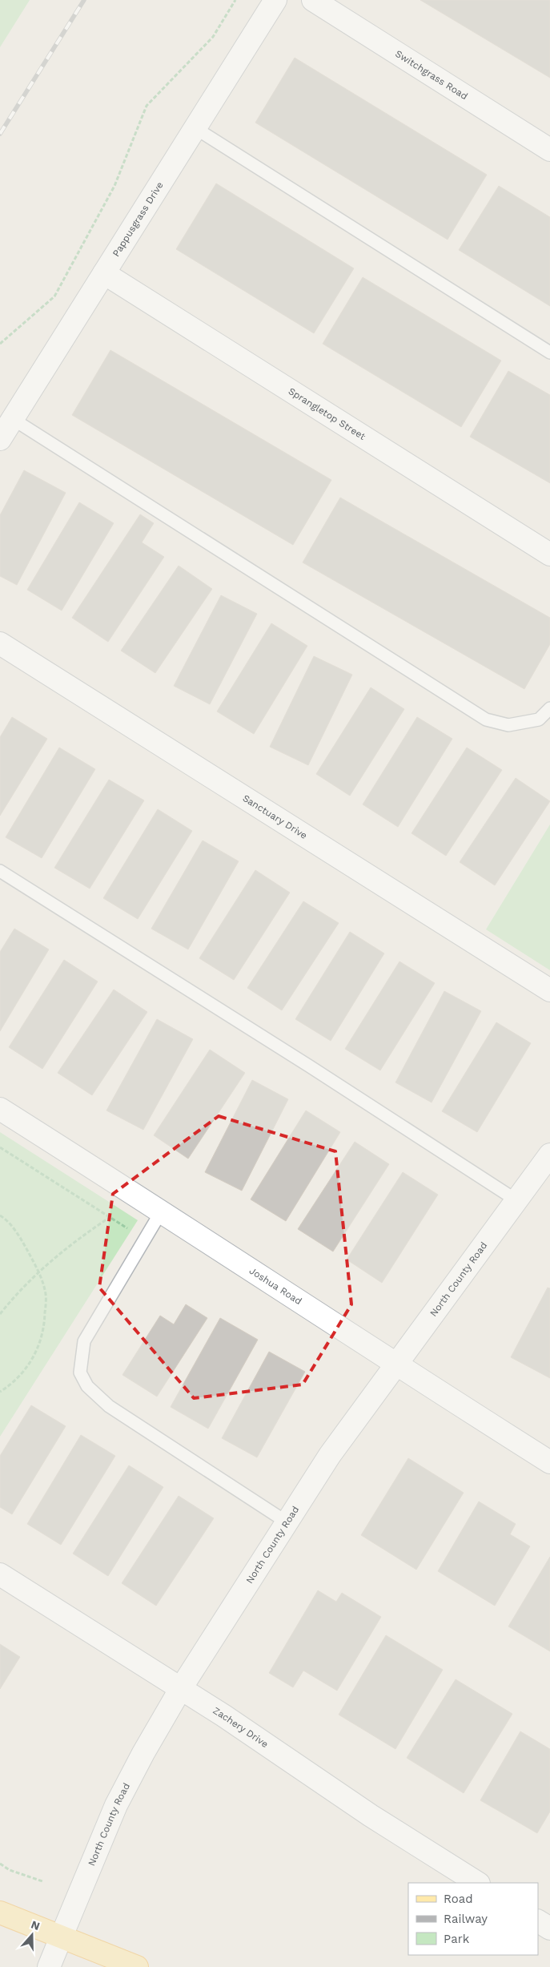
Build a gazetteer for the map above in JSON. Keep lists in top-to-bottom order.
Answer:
{
  "streets": {
    "street": [
      "Switchgrass Road",
      "Pappusgrass Drive",
      "Sprangletop Street",
      "Sanctuary Drive",
      "North County Road",
      "Joshua Road",
      "Zachery Drive"
    ]
  },
  "crossings": [
    ["Pappusgrass Drive", "Sprangletop Street"],
    ["North County Road", "Joshua Road"],
    ["North County Road", "Zachery Drive"]
  ],
  "legend": ["Road", "Railway", "Park"],
  "north": "top"
}
